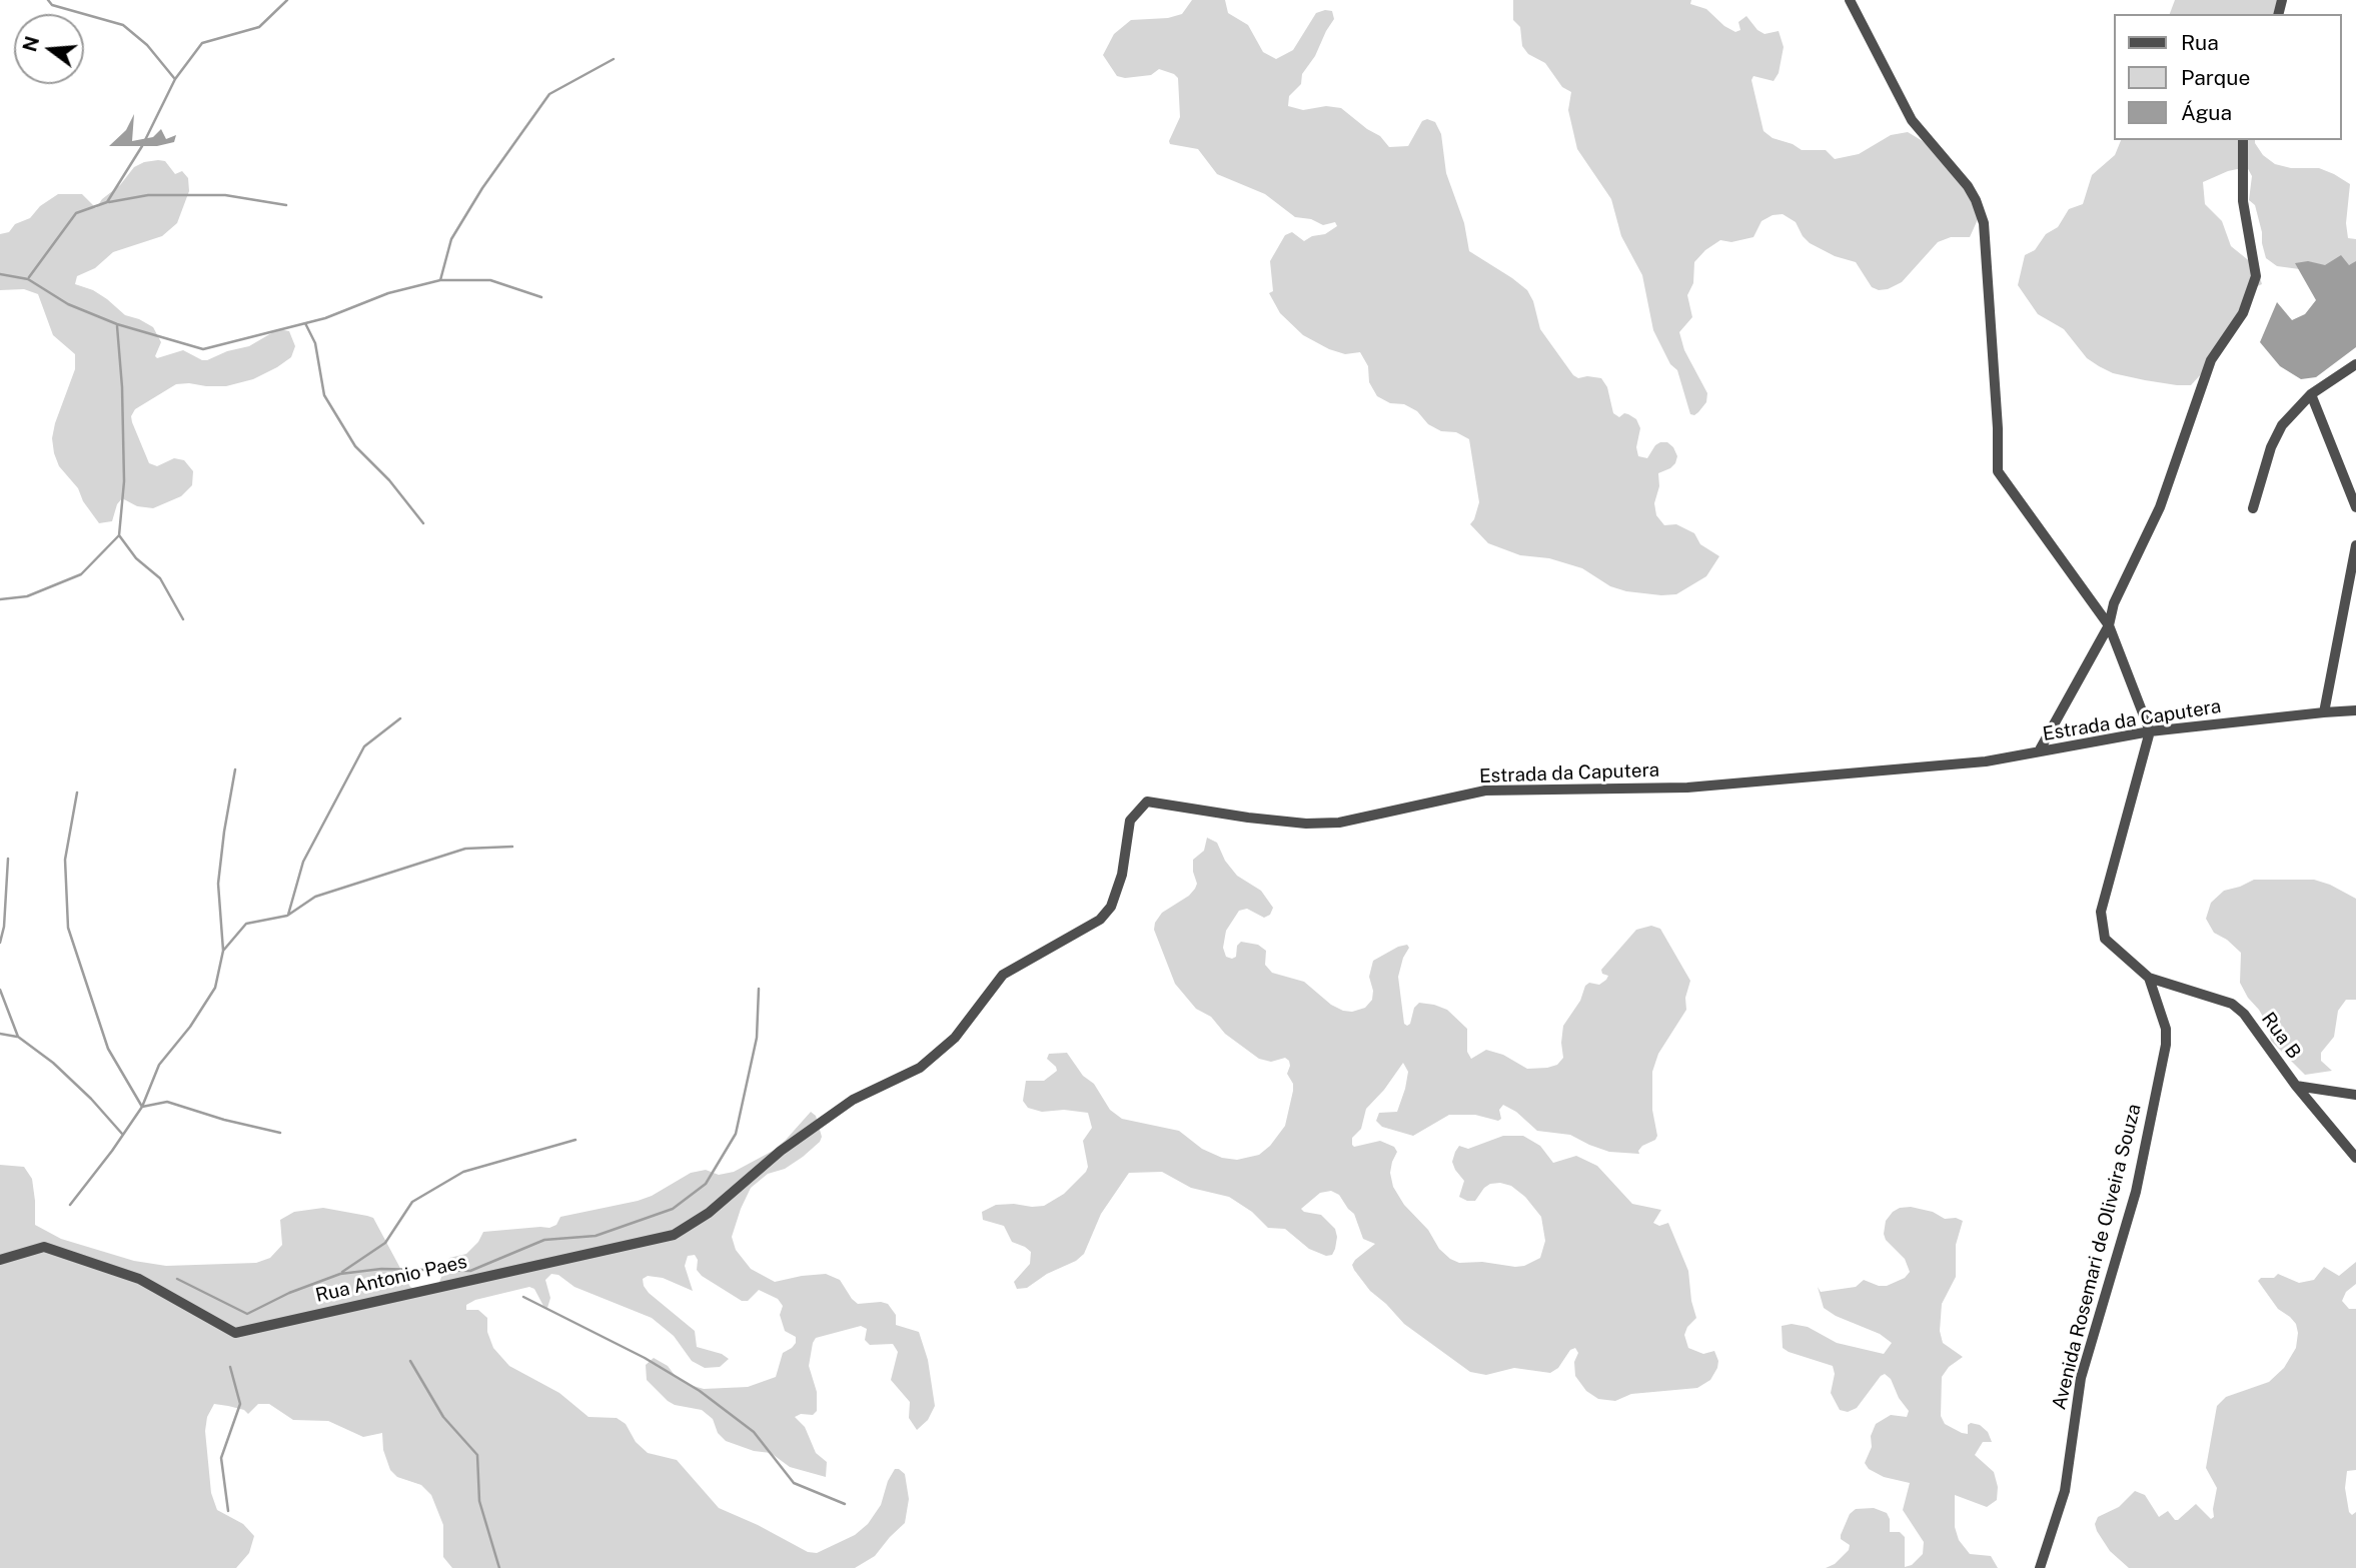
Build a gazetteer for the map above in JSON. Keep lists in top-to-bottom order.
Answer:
{
  "streets": {
    "street": [
      "Estrada da Caputera",
      "Rua B",
      "Avenida Rosemari de Oliveira Souza",
      "Rua Antonio Paes"
    ]
  },
  "crossings": [
    ["Estrada da Caputera", "Rua Antonio Paes"],
    ["Rua B", "Avenida Rosemari de Oliveira Souza"]
  ],
  "legend": ["Rua", "Parque", "Água"],
  "north": "left"
}
